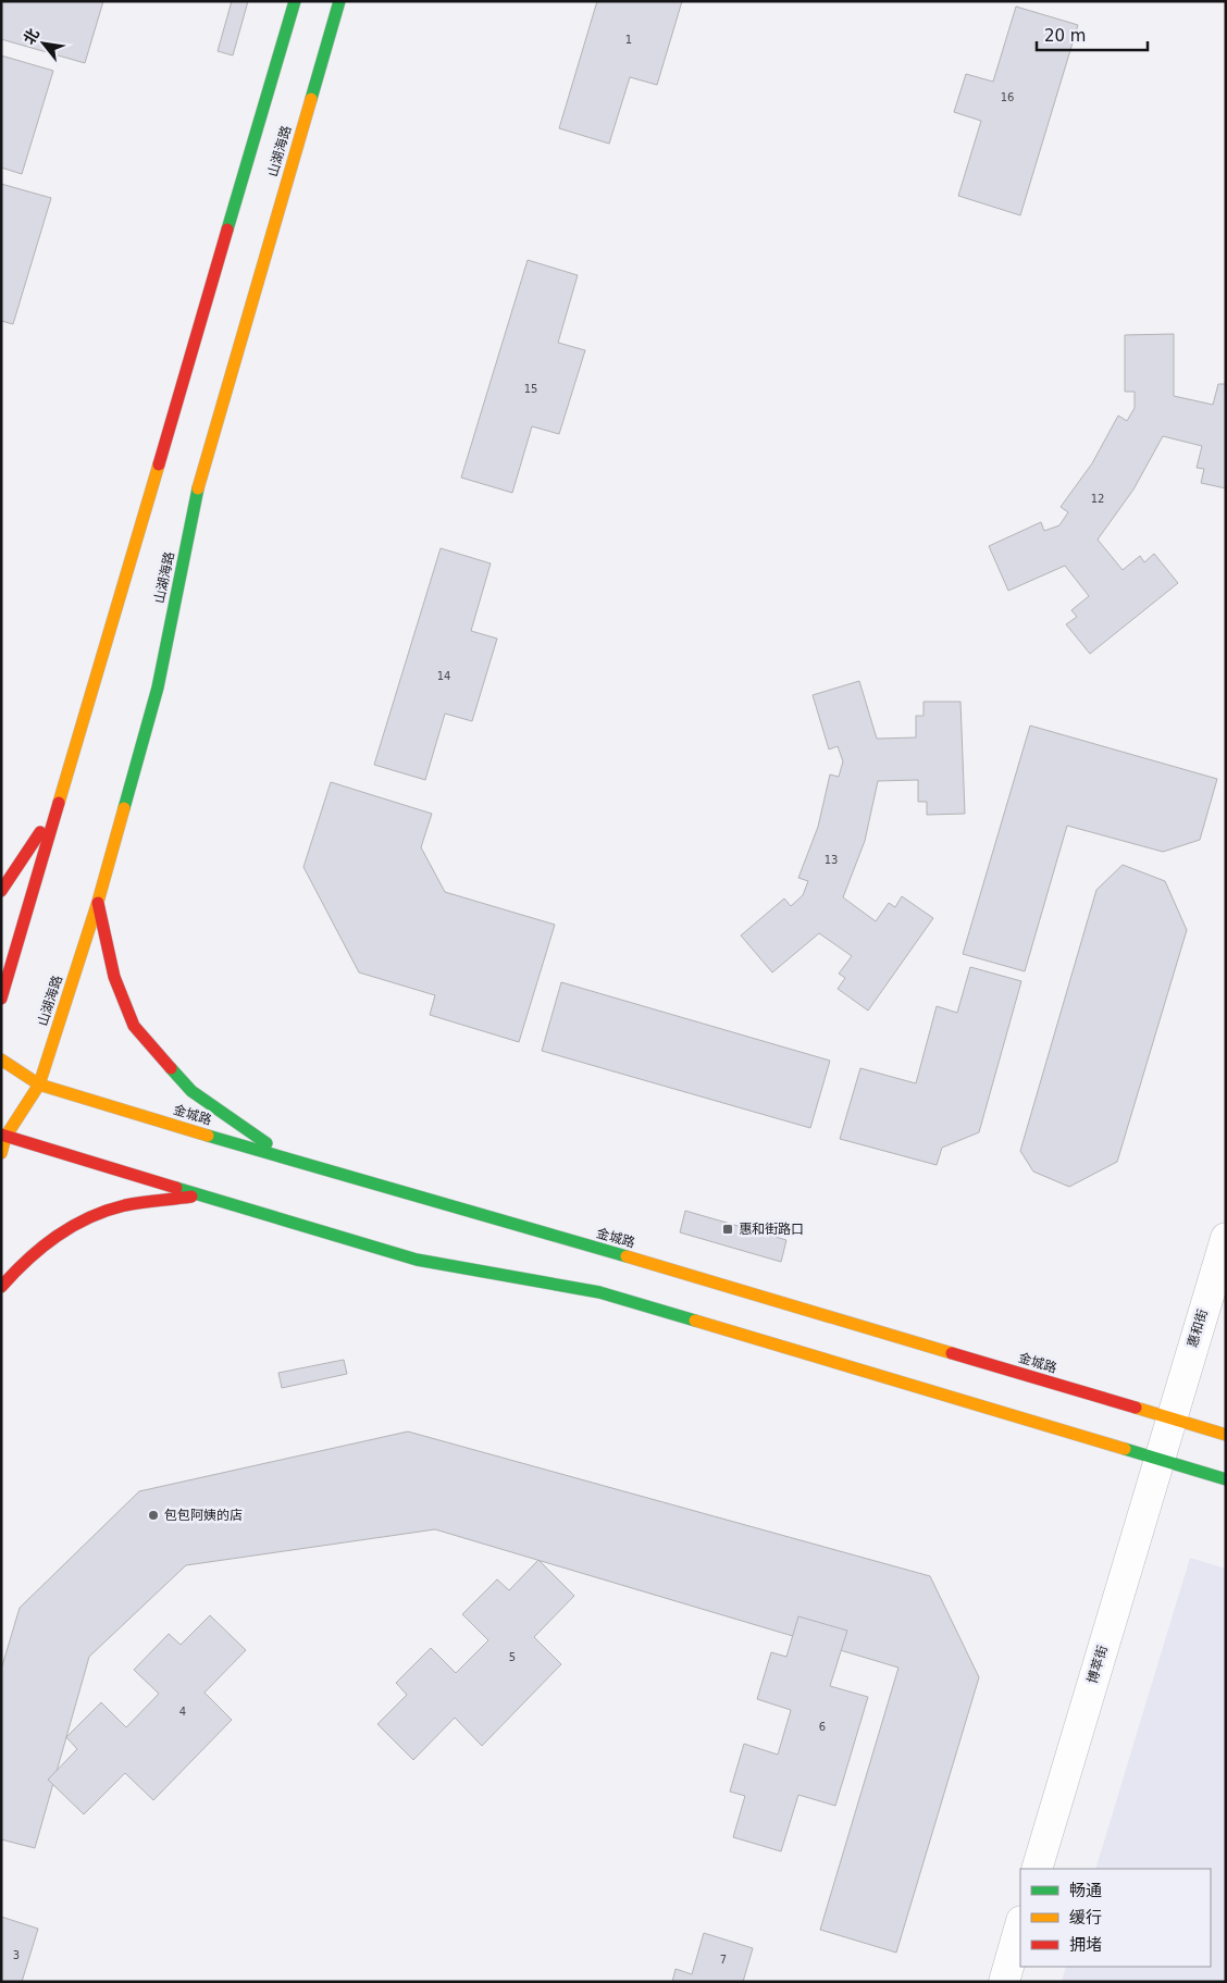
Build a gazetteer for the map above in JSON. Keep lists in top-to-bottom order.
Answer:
{
  "streets": {
    "street": [
      "山湖海路",
      "金城路",
      "惠和街",
      "博萃街"
    ]
  },
  "crossings": [
    ["山湖海路", "金城路"],
    ["金城路", "惠和街"],
    ["惠和街", "博萃街"]
  ],
  "places": {
    "transit": ["惠和街路口"],
    "other": ["包包阿姨的店"]
  },
  "house_numbers": [
    "1",
    "16",
    "15",
    "12",
    "14",
    "13",
    "5",
    "4",
    "6",
    "3",
    "7"
  ],
  "legend": ["畅通", "缓行", "拥堵"],
  "scale_bar": "20 m",
  "north": "top left"
}
